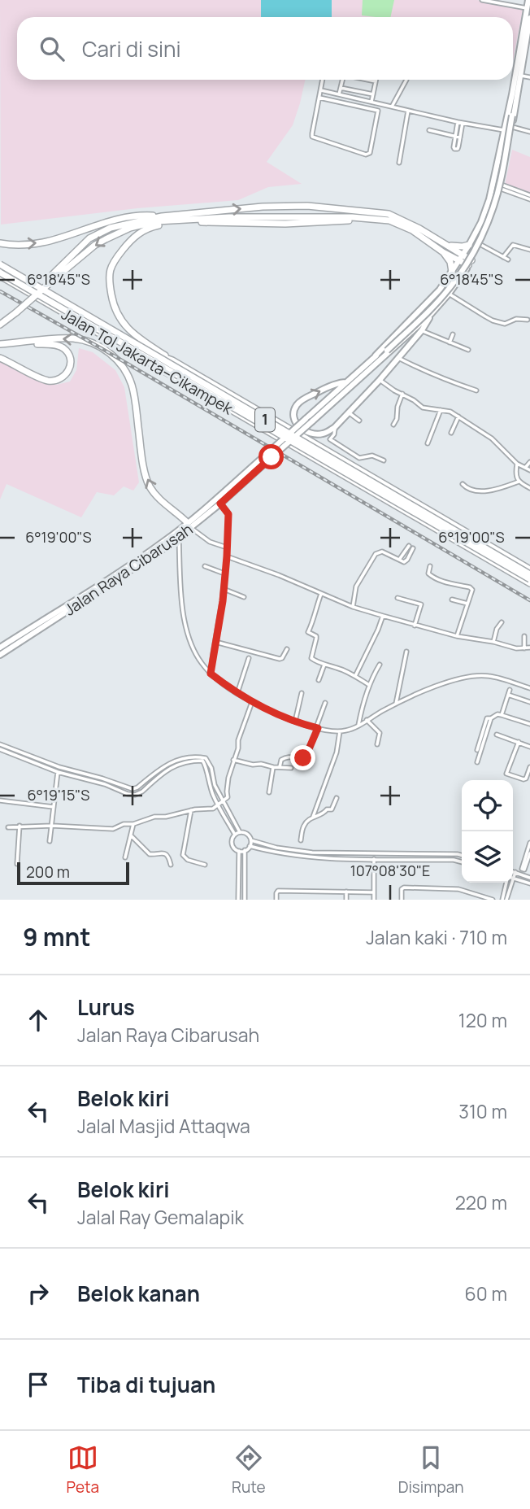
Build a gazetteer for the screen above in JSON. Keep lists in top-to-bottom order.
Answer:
{
  "streets": {
    "highway": ["Jalan Tol Jakarta–Cikampek", "1"],
    "main road": ["Jalan Raya Cibarusah"]
  },
  "crossings": [
    ["Jalan Tol Jakarta–Cikampek", "1"]
  ],
  "scale_bar": "200 m",
  "page": {
    "search": "Cari di sini",
    "scale": "200 m",
    "heading": ["9 mnt", "Jalan kaki · 710 m"],
    "list": [
      ["Lurus", "Jalan Raya Cibarusah", "120 m"],
      ["Belok kiri", "Jalal Masjid Attaqwa", "310 m"],
      ["Belok kiri", "Jalal Ray Gemalapik", "220 m"],
      ["Belok kanan", "60 m"],
      "Tiba di tujuan"
    ],
    "nav": ["Peta", "Rute", "Disimpan"]
  },
  "coordinates": [
    "6°18'45\"S",
    "6°19'00\"S",
    "6°19'15\"S",
    "107°08'30\"E"
  ]
}
